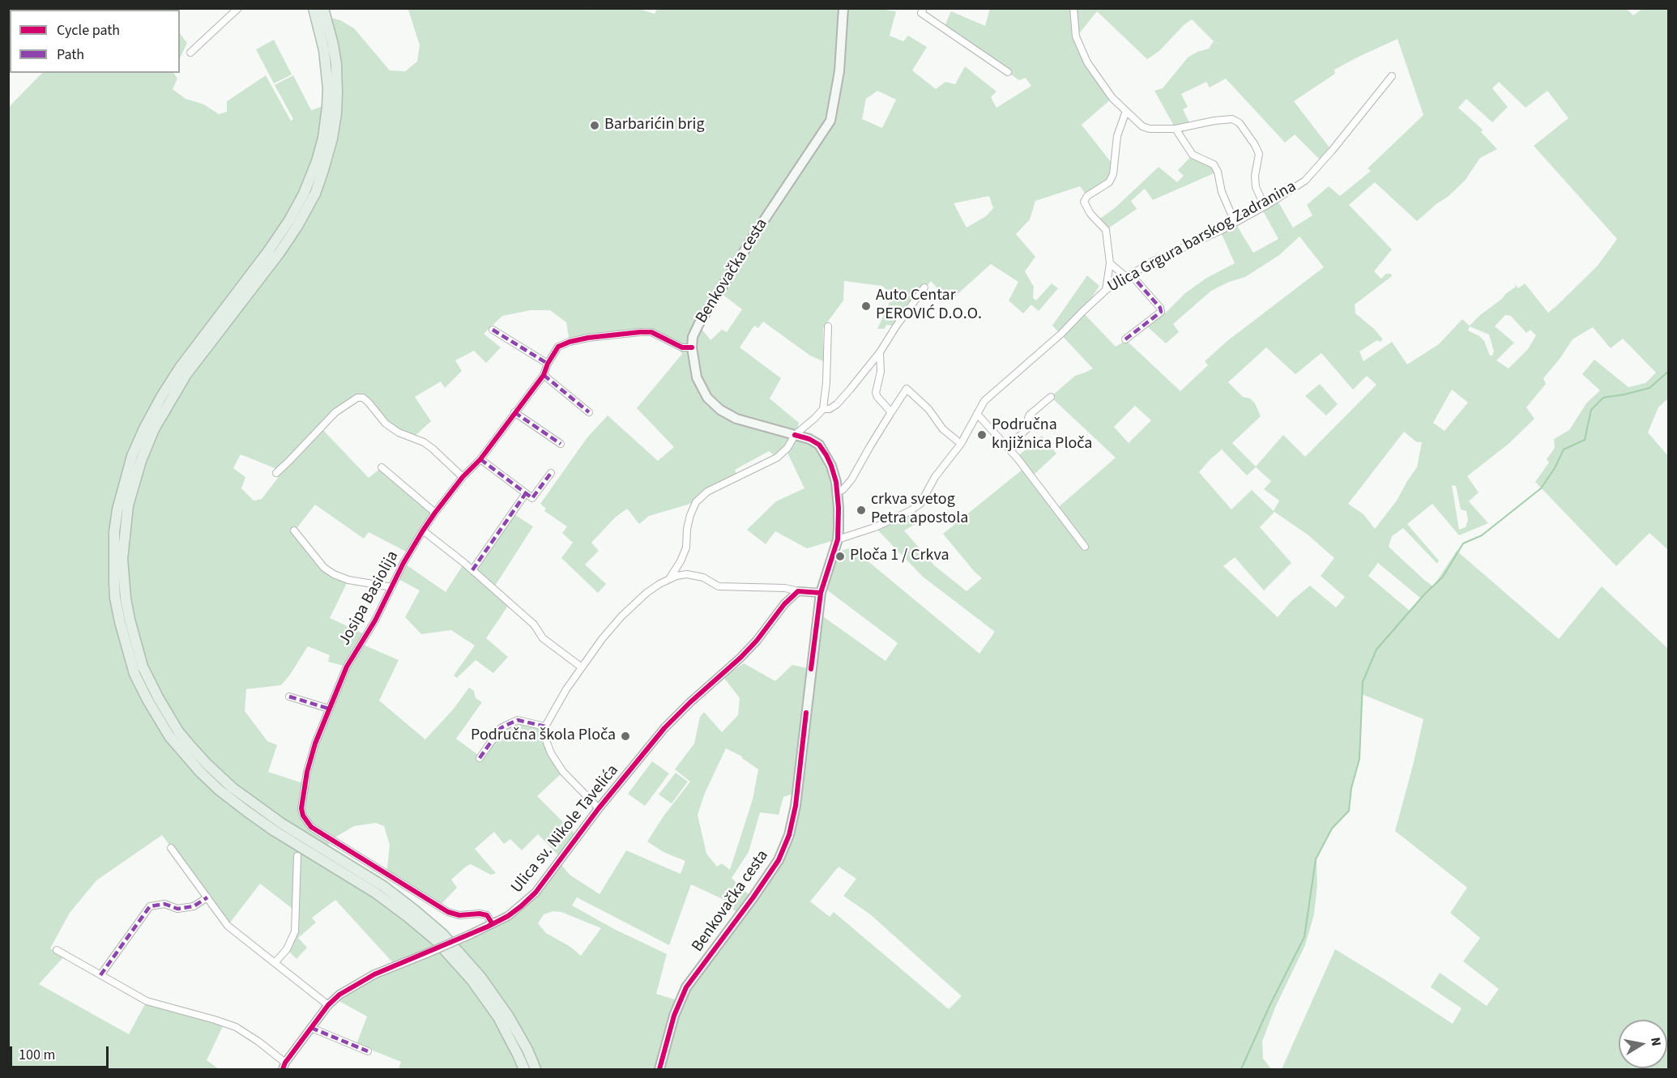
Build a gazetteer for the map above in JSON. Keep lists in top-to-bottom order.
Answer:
{
  "streets": {
    "main road": ["Benkovačka cesta"],
    "street": ["Ulica Grgura barskog Zadranina", "Josipa Basiolija", "Ulica sv. Nikole Tavelića"]
  },
  "crossings": [
    ["Ulica Grgura barskog Zadranina", "Benkovačka cesta"],
    ["Benkovačka cesta", "Josipa Basiolija"],
    ["Josipa Basiolija", "Ulica sv. Nikole Tavelića"]
  ],
  "places": [
    "Barbarićin brig",
    "Auto Centar PEROVIĆ D.O.O.",
    "Područna knjižnica Ploča",
    "crkva svetog Petra apostola",
    "Ploča 1 / Crkva",
    "Područna škola Ploča"
  ],
  "legend": ["Cycle path", "Path"],
  "scale_bar": "100 m",
  "north": "right"
}
